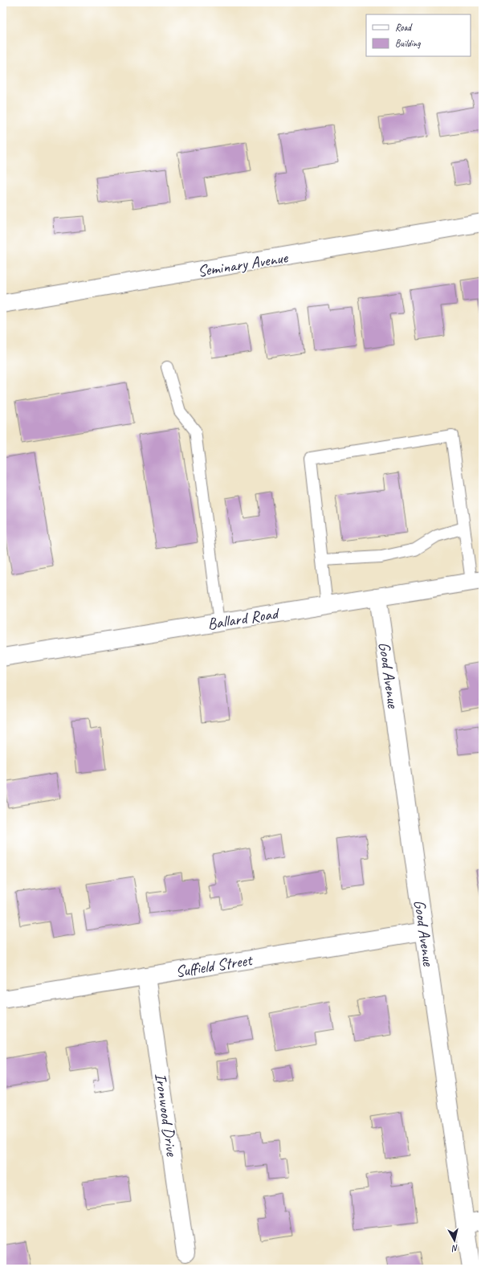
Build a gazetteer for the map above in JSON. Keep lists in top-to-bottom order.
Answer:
{
  "streets": {
    "street": [
      "Seminary Avenue",
      "Ballard Road",
      "Good Avenue",
      "Suffield Street",
      "Ironwood Drive"
    ]
  },
  "crossings": [
    ["Ballard Road", "Good Avenue"],
    ["Good Avenue", "Suffield Street"],
    ["Suffield Street", "Ironwood Drive"]
  ],
  "legend": ["Road", "Building"],
  "north": "bottom"
}
